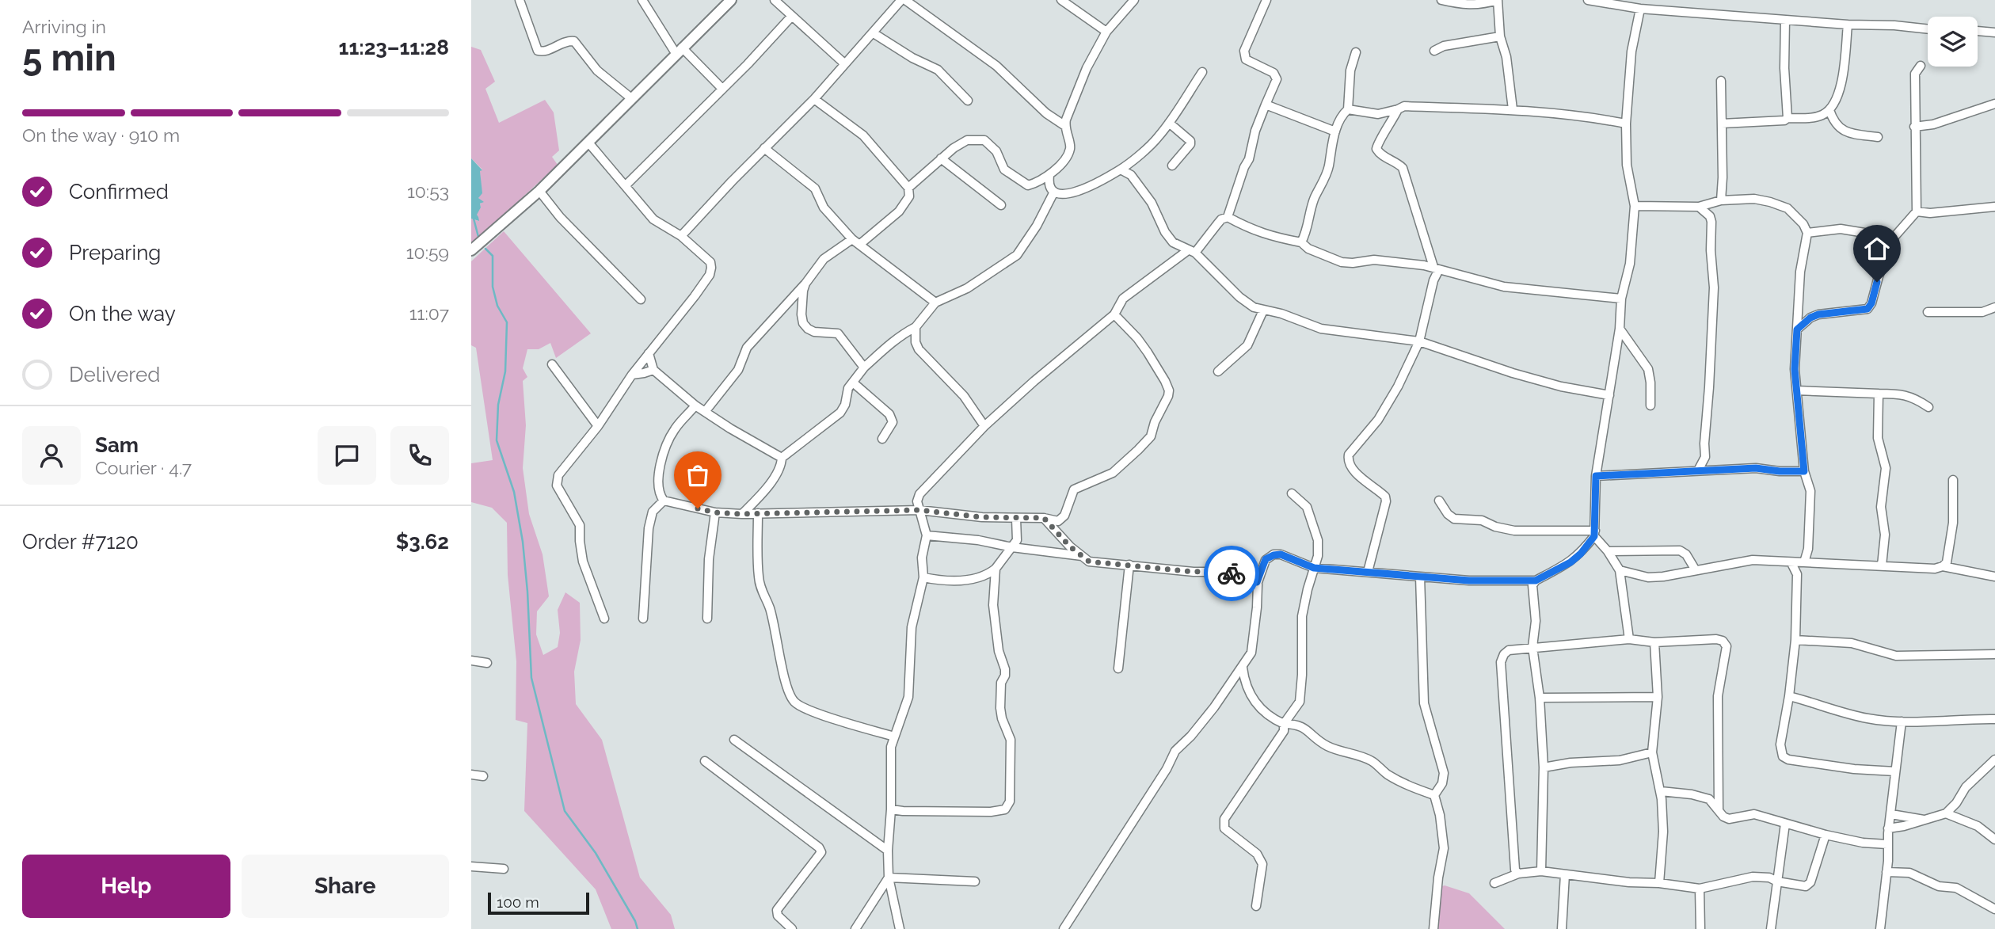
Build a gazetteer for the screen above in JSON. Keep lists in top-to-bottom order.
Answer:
{
  "scale_bar": "100 m",
  "page": {
    "heading": ["5 min", "Arriving in", "11:23–11:28"],
    "panel": [
      "Sam",
      "Courier · 4.7",
      "Order #7120",
      "$3.62"
    ],
    "bar": "On the way · 910 m",
    "list": [
      ["Confirmed", "10:53"],
      ["Preparing", "10:59"],
      ["On the way", "11:07"],
      "Delivered"
    ],
    "buttons": ["Help", "Share"],
    "scale": "100 m"
  }
}
